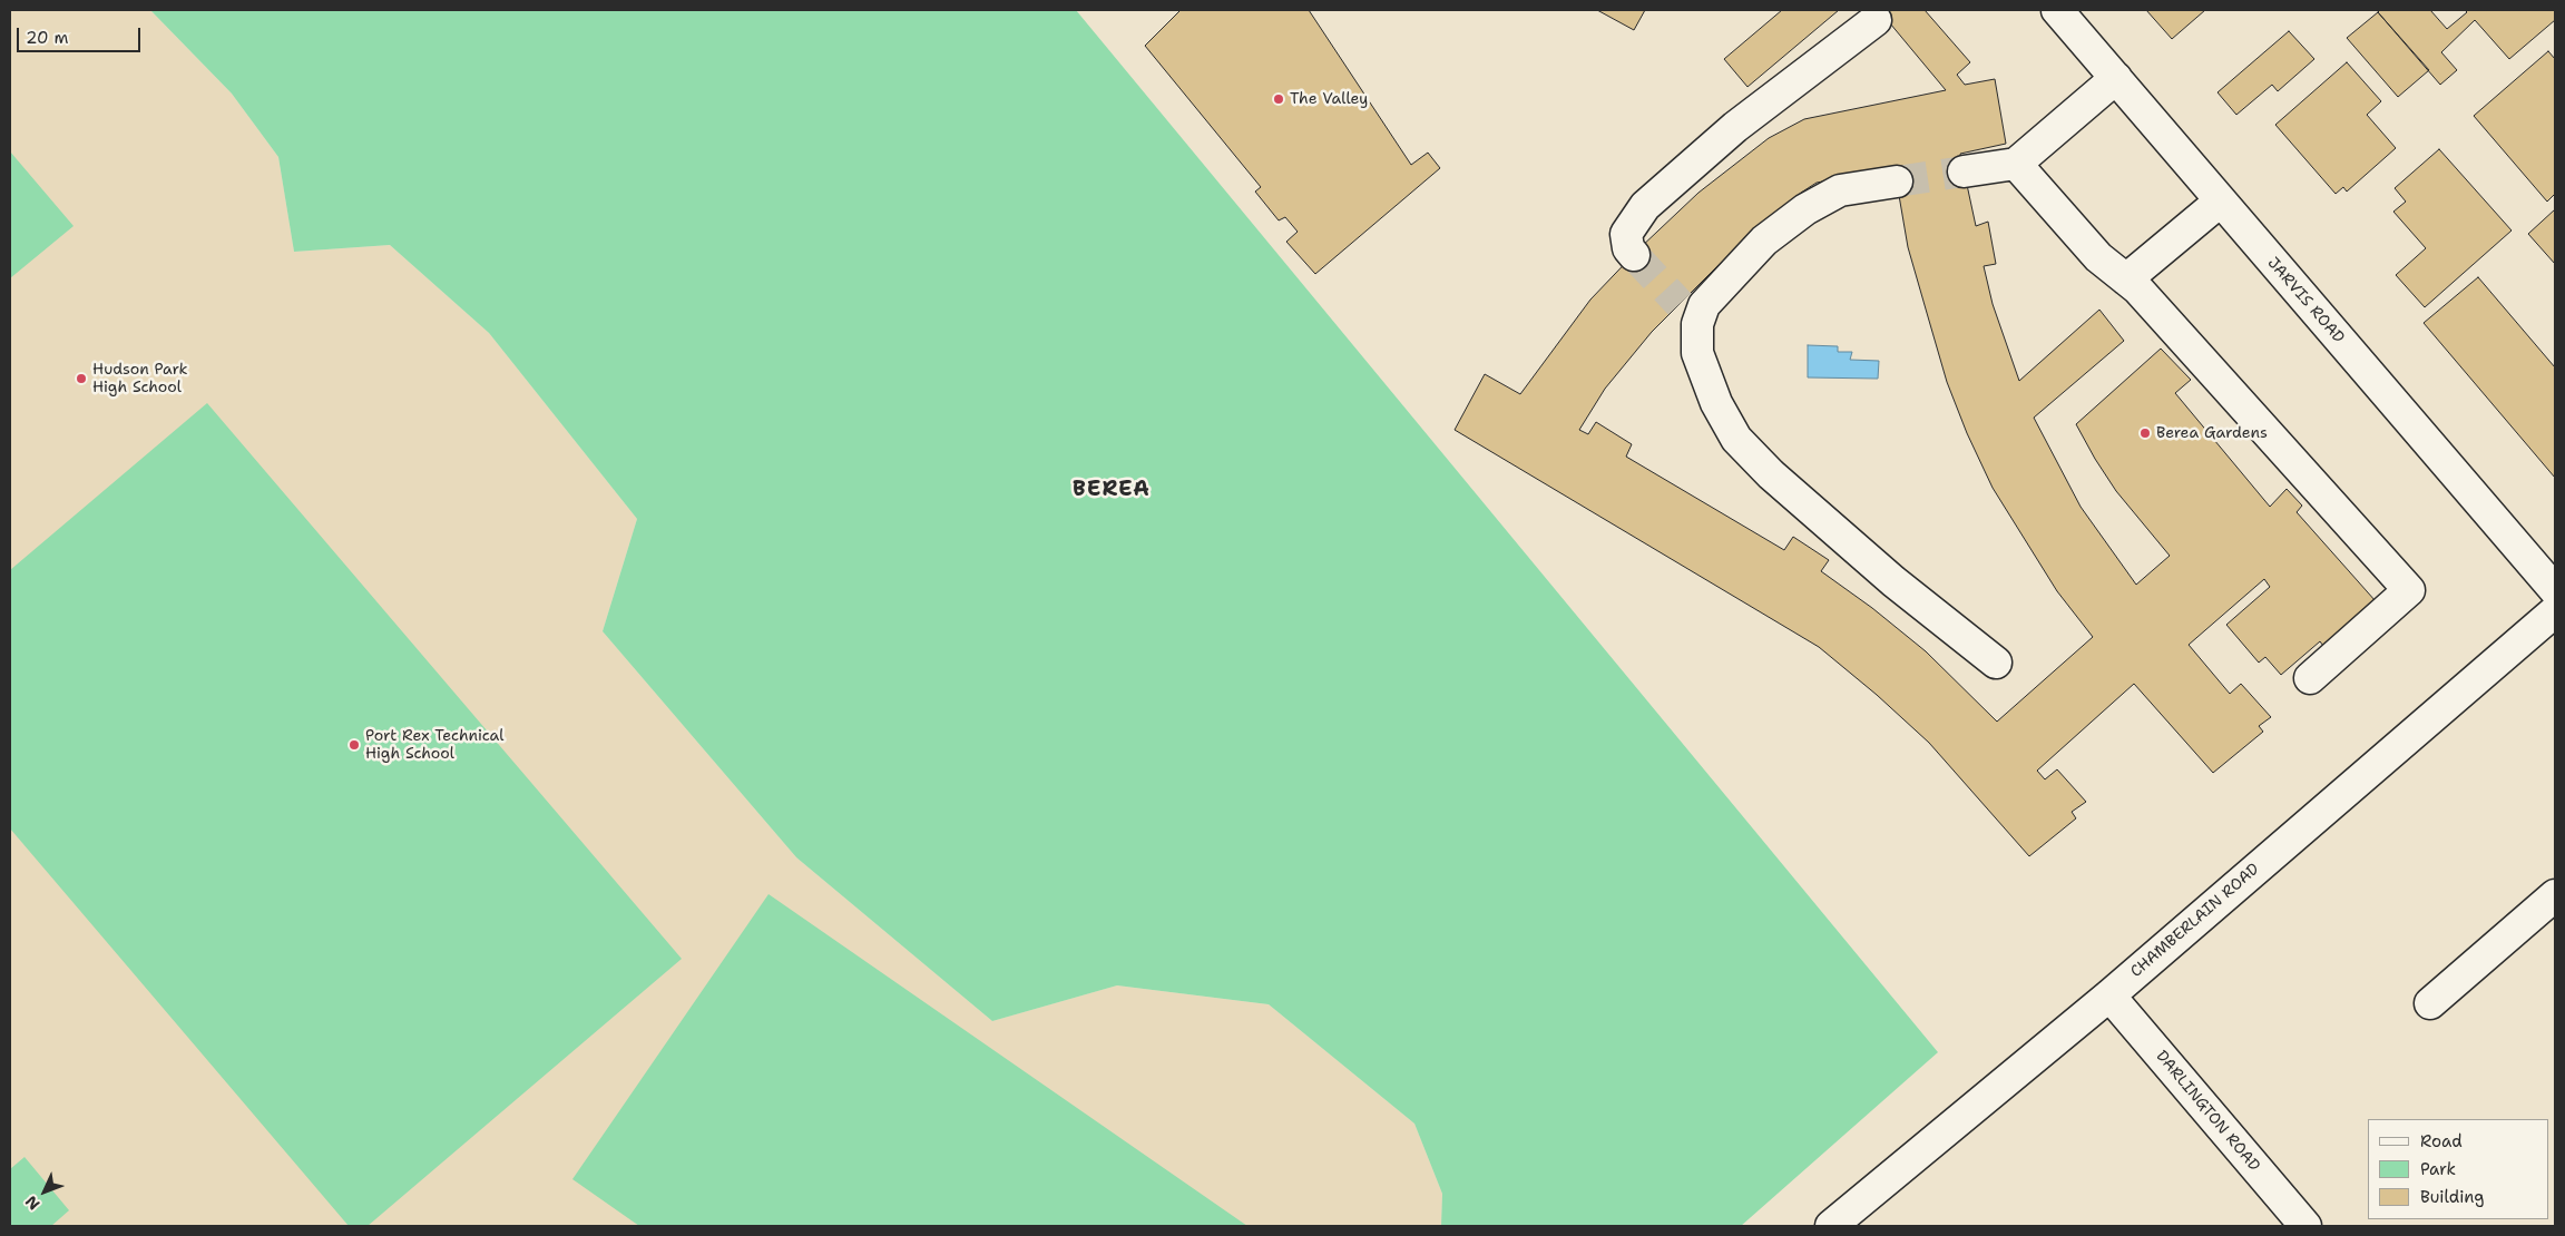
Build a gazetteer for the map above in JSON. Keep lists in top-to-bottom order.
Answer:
{
  "streets": {
    "street": ["JARVIS ROAD", "CHAMBERLAIN ROAD", "DARLINGTON ROAD"]
  },
  "crossings": [
    ["CHAMBERLAIN ROAD", "DARLINGTON ROAD"]
  ],
  "districts": ["BEREA"],
  "places": [
    "The Valley",
    "Hudson Park High School",
    "Berea Gardens",
    "Port Rex Technical High School"
  ],
  "legend": ["Road", "Park", "Building"],
  "scale_bar": "20 m",
  "north": "bottom left"
}
